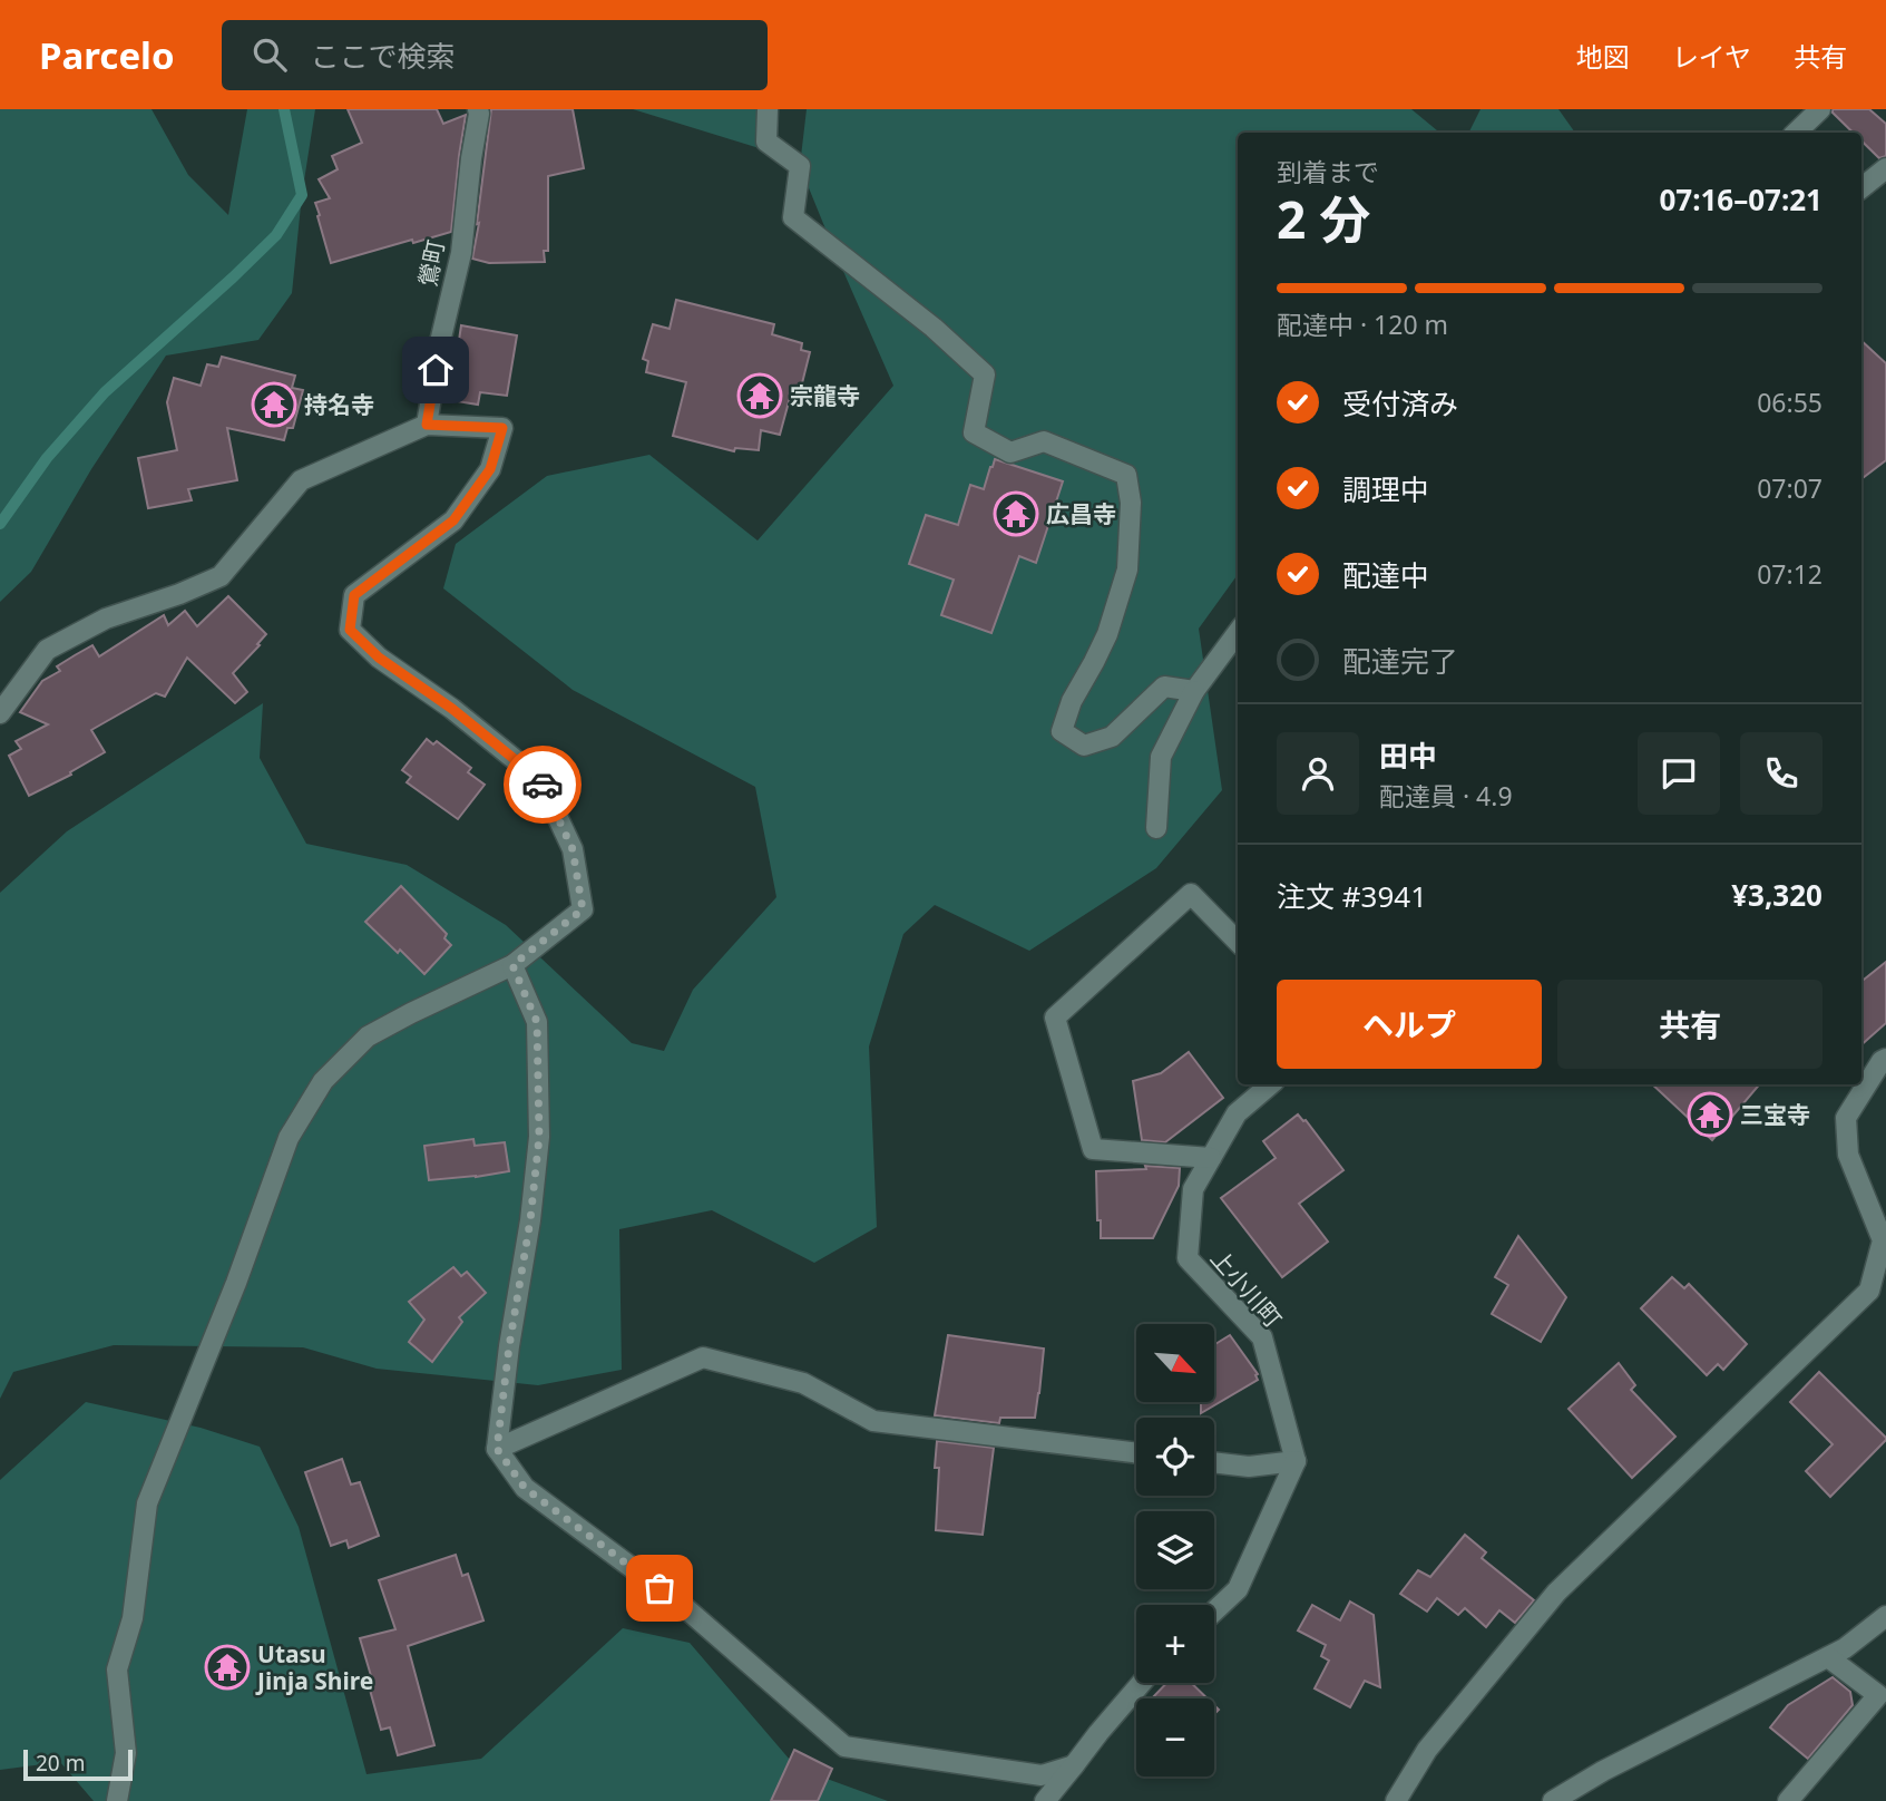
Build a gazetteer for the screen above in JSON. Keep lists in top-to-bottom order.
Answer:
{
  "streets": {
    "street": ["鶯町", "上小川町"]
  },
  "places": {
    "temple": [
      "宗龍寺",
      "持名寺",
      "広昌寺",
      "三宝寺",
      "Utasu Jinja Shire"
    ]
  },
  "scale_bar": "20 m",
  "north": "bottom right",
  "page": {
    "header": "Parcelo",
    "search": "ここで検索",
    "nav": ["地図", "レイヤ", "共有"],
    "heading": ["2 分", "到着まで", "07:16–07:21"],
    "panel": [
      "田中",
      "配達員 · 4.9",
      "注文 #3941",
      "¥3,320"
    ],
    "bar": "配達中 · 120 m",
    "list": [
      ["受付済み", "06:55"],
      ["調理中", "07:07"],
      ["配達中", "07:12"],
      "配達完了"
    ],
    "buttons": ["ヘルプ", "共有"],
    "map_buttons": ["+", "−"],
    "scale": "20 m"
  }
}
